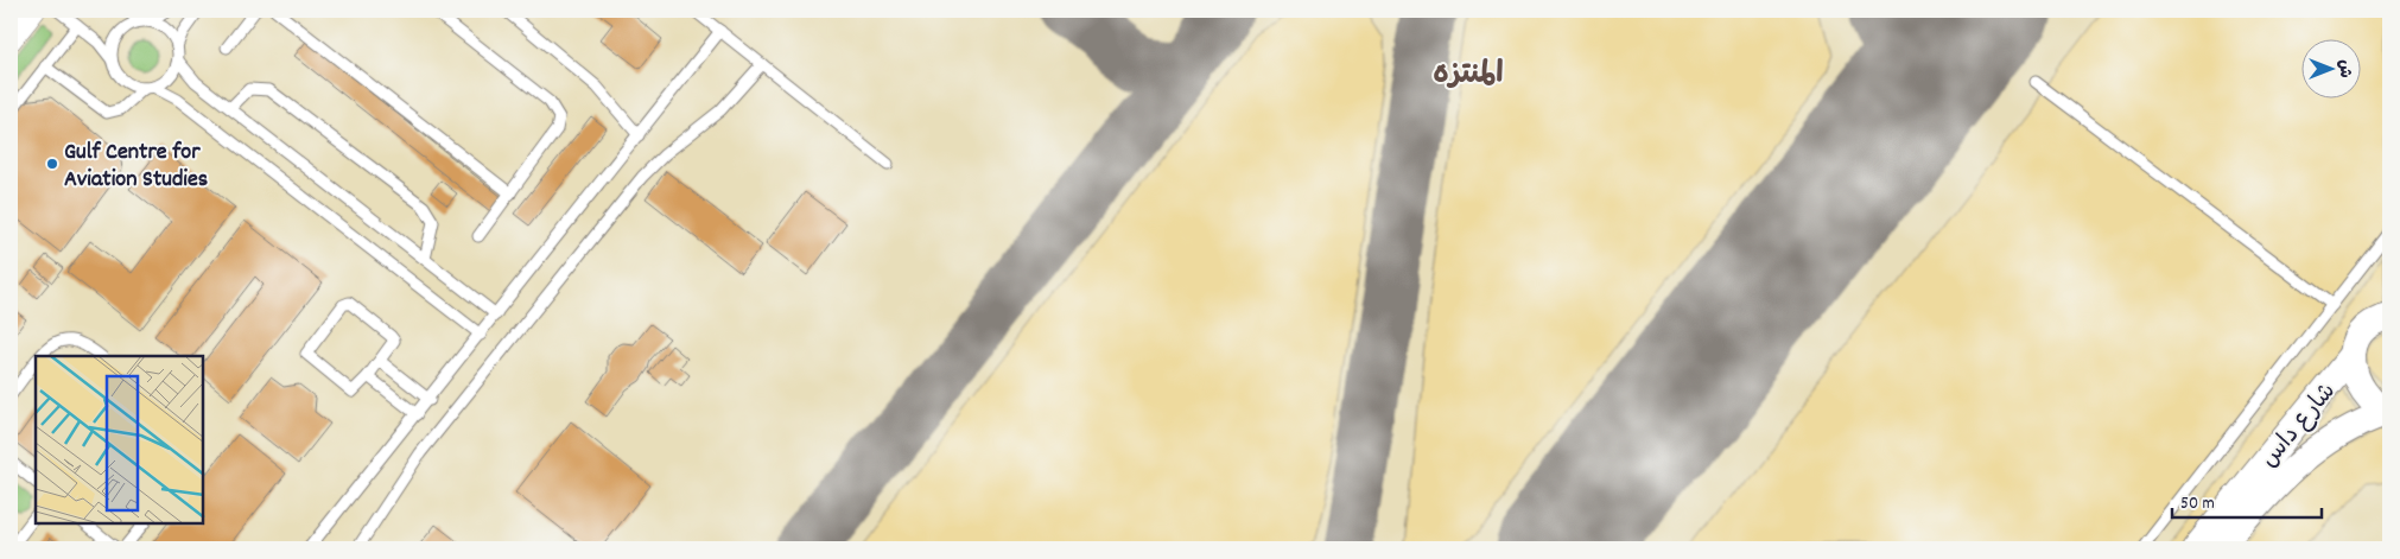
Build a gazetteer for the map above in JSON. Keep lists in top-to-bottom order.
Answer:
{
  "streets": {
    "street": ["شارع داس"]
  },
  "districts": ["المنتزه"],
  "places": ["Gulf Centre for Aviation Studies"],
  "scale_bar": "50 m",
  "north": "right"
}
